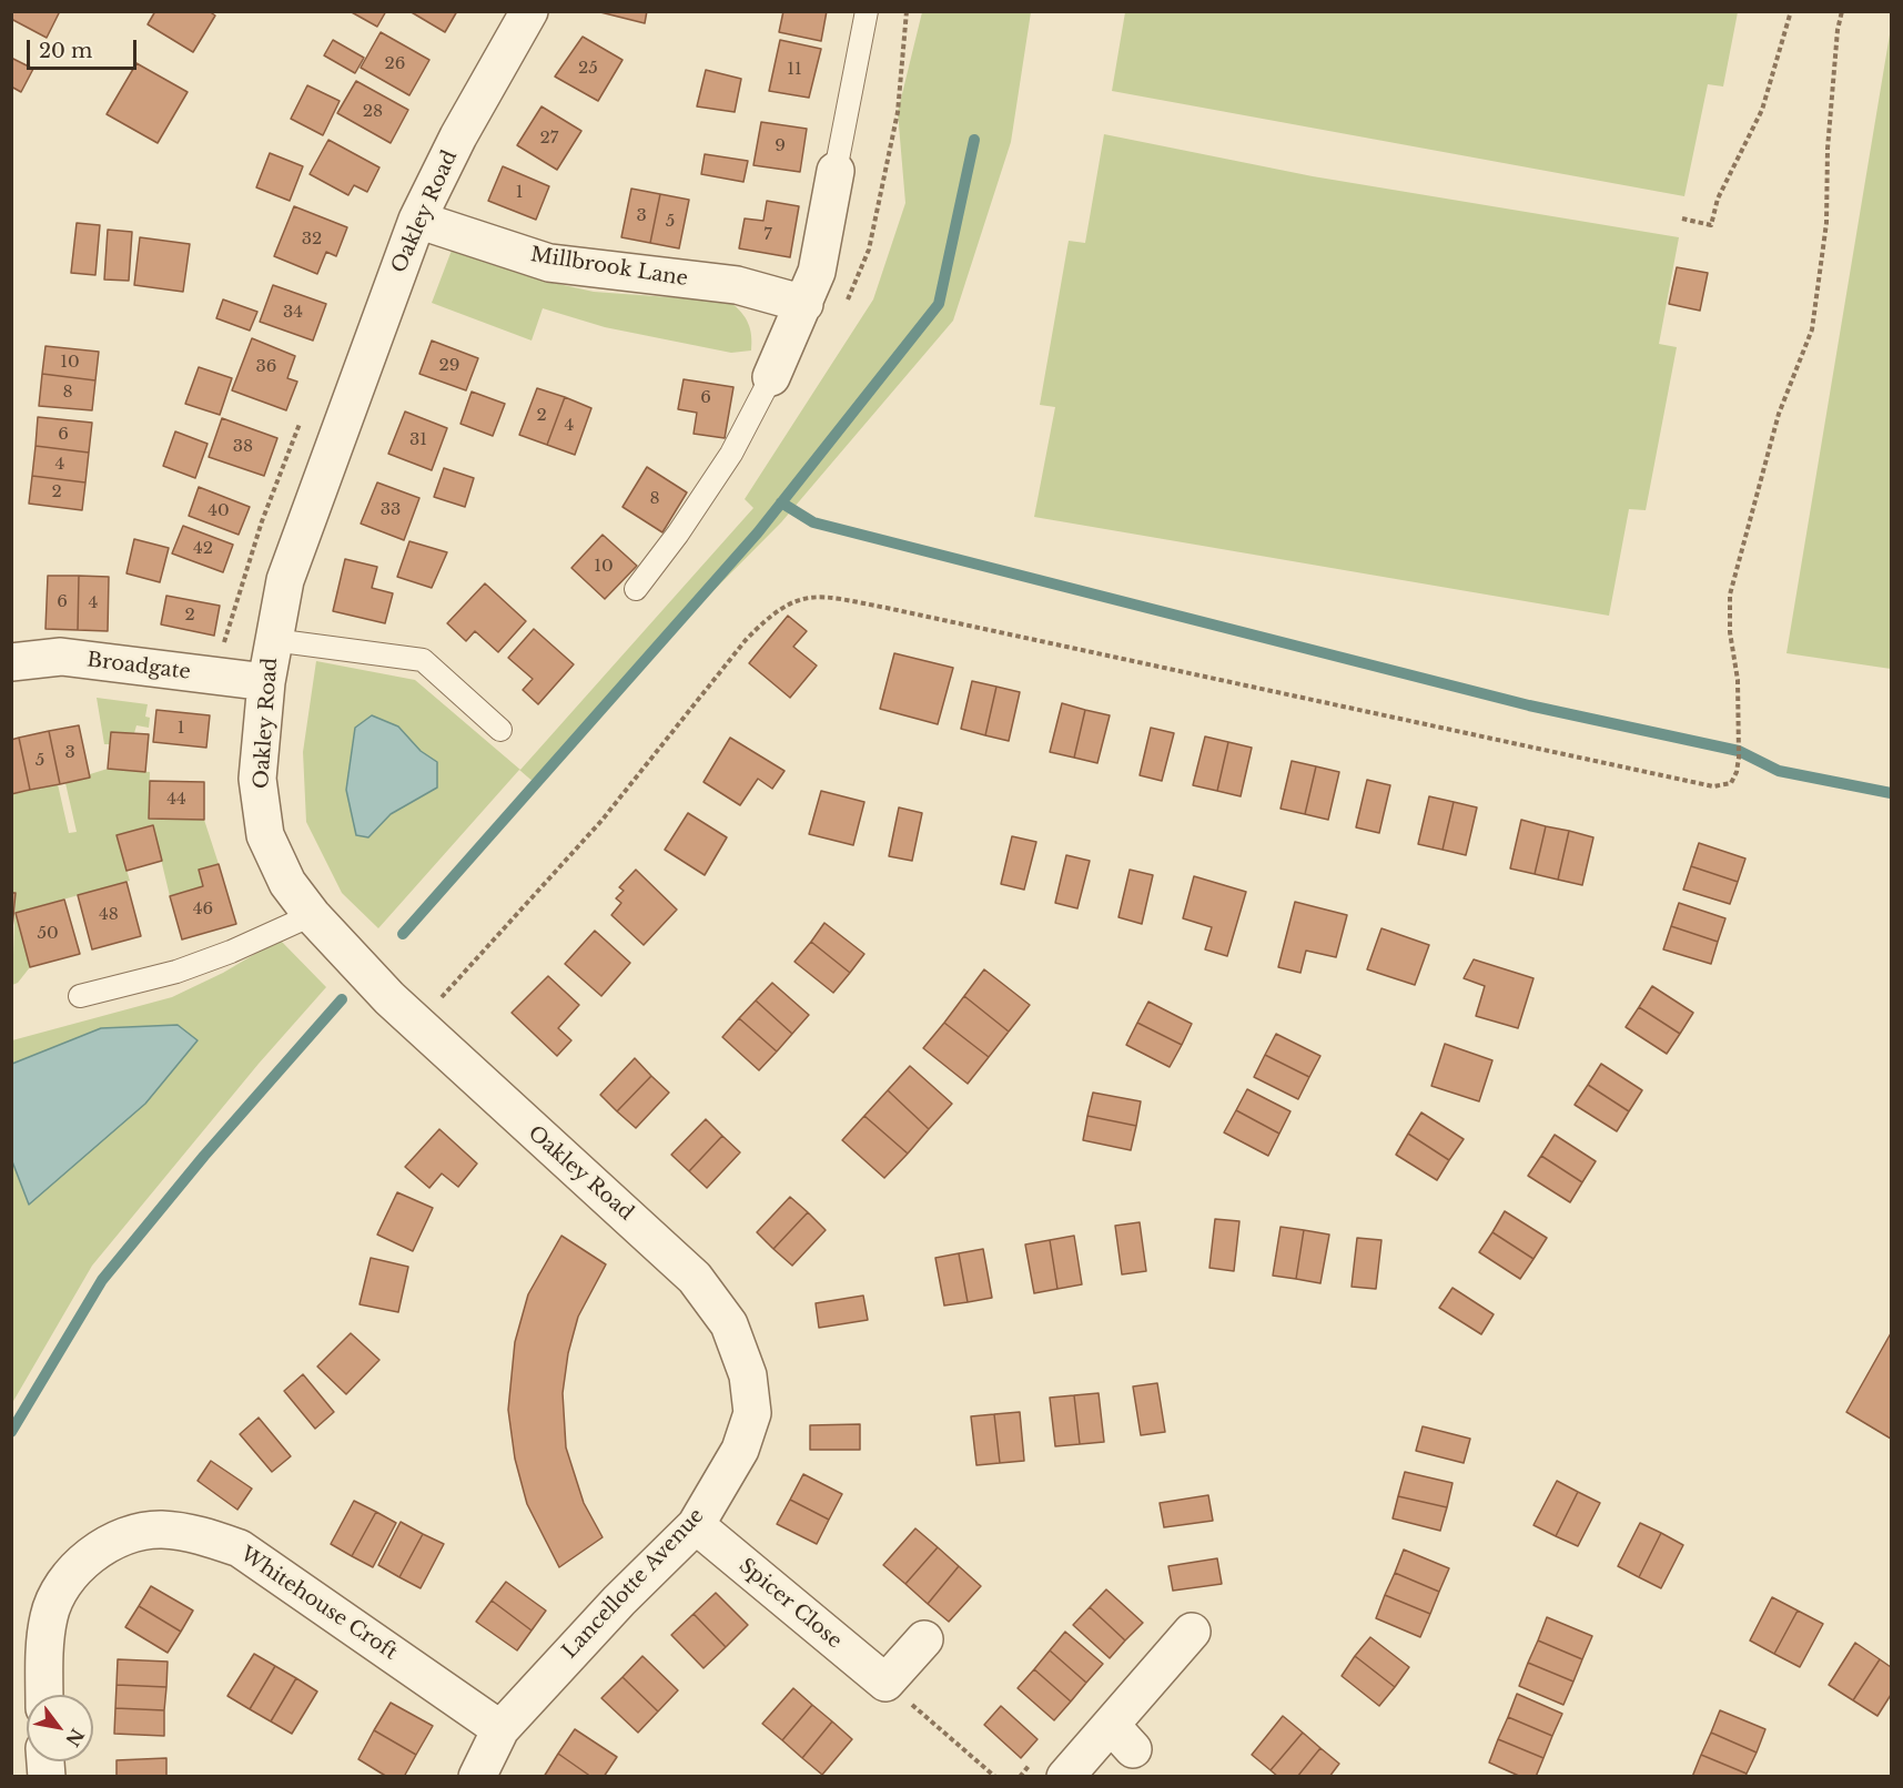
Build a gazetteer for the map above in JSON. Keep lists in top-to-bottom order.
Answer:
{
  "streets": {
    "street": [
      "Oakley Road",
      "Millbrook Lane",
      "Broadgate",
      "Lancellotte Avenue",
      "Whitehouse Croft",
      "Spicer Close"
    ]
  },
  "crossings": [
    ["Oakley Road", "Millbrook Lane"],
    ["Oakley Road", "Broadgate"],
    ["Oakley Road", "Lancellotte Avenue"],
    ["Lancellotte Avenue", "Whitehouse Croft"],
    ["Lancellotte Avenue", "Spicer Close"]
  ],
  "house_numbers": [
    "26",
    "25",
    "11",
    "28",
    "27",
    "9",
    "1",
    "3",
    "5",
    "7",
    "32",
    "34",
    "10",
    "29",
    "36",
    "8",
    "6",
    "2",
    "4",
    "6",
    "31",
    "38",
    "4",
    "2",
    "8",
    "33",
    "40",
    "42",
    "10",
    "6",
    "4",
    "2",
    "1",
    "3",
    "5",
    "44",
    "46",
    "48",
    "50"
  ],
  "scale_bar": "20 m",
  "north": "bottom right"
}
